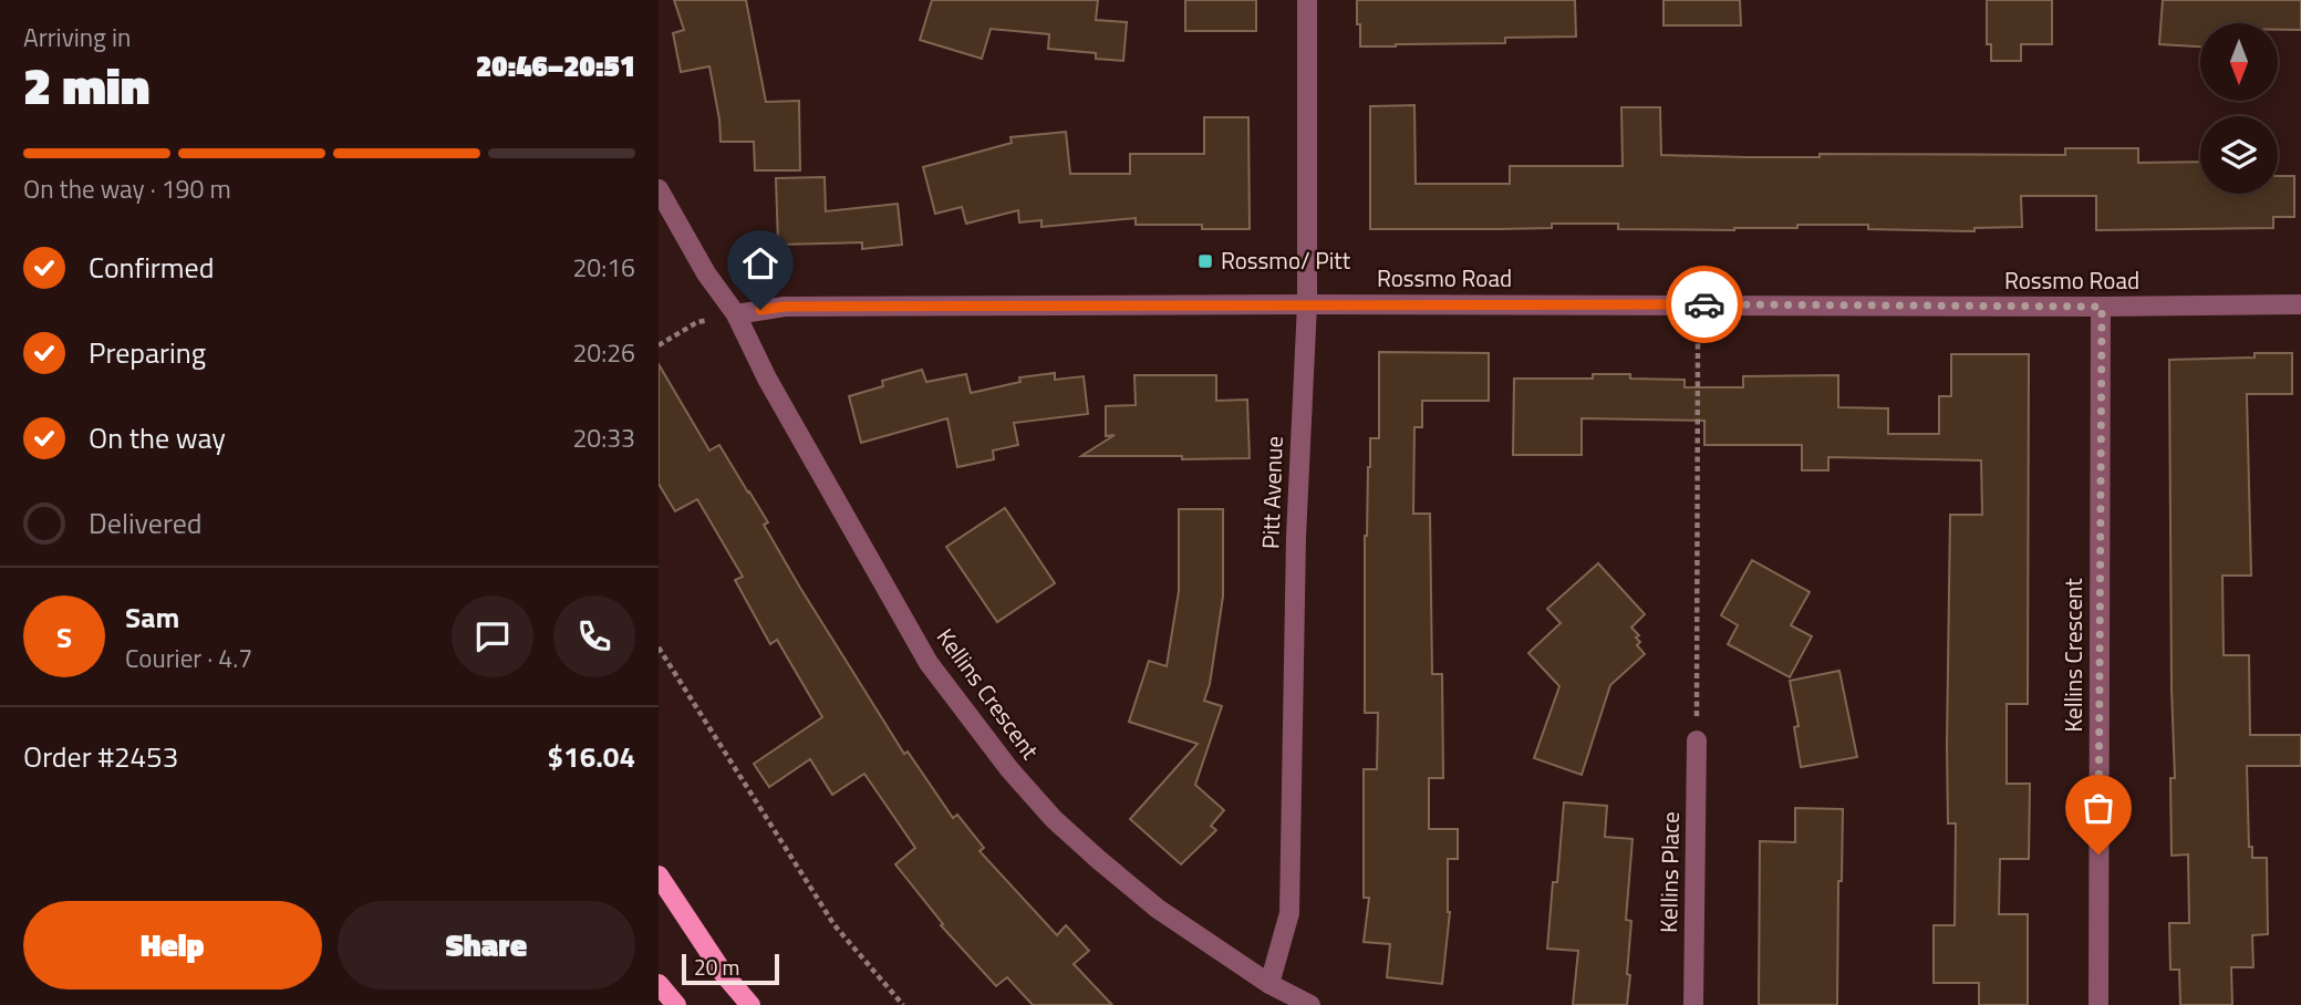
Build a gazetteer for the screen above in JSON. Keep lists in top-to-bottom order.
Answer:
{
  "streets": {
    "street": [
      "Rossmo Road",
      "Pitt Avenue",
      "Kellins Crescent",
      "Kellins Place"
    ]
  },
  "crossings": [
    ["Rossmo Road", "Pitt Avenue"],
    ["Rossmo Road", "Kellins Crescent"],
    ["Pitt Avenue", "Kellins Crescent"]
  ],
  "places": {
    "transit": ["Rossmo/ Pitt"]
  },
  "scale_bar": "20 m",
  "north": "bottom",
  "page": {
    "heading": ["2 min", "Arriving in", "20:46–20:51"],
    "panel": [
      "Sam",
      "Courier · 4.7",
      "Order #2453",
      "$16.04"
    ],
    "bar": "On the way · 190 m",
    "list": [
      ["Confirmed", "20:16"],
      ["Preparing", "20:26"],
      ["On the way", "20:33"],
      "Delivered"
    ],
    "round": "S",
    "buttons": ["Help", "Share"],
    "scale": "20 m"
  }
}
